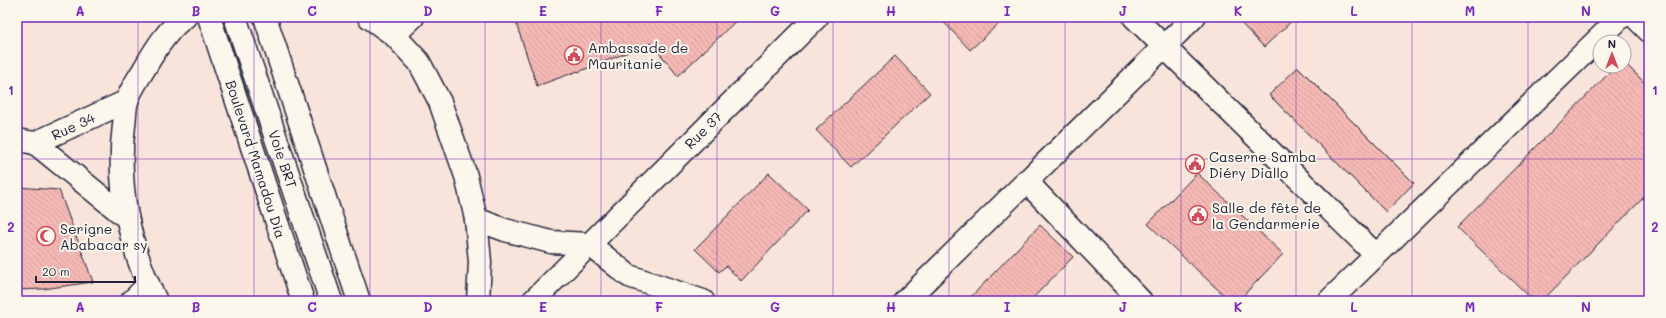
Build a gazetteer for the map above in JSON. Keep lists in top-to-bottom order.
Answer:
{
  "streets": {
    "street": [
      "Rue 34",
      "Rue 37",
      "Boulevard Mamadou Dia",
      "Voie BRT"
    ]
  },
  "places": {
    "public building": ["Ambassade de Mauritanie", "Caserne Samba Diéry Diallo", "Salle de fête de la Gendarmerie"],
    "mosque": ["Serigne Ababacar sy"]
  },
  "scale_bar": "20 m",
  "north": "top",
  "grid": {
    "columns": [
      "A",
      "B",
      "C",
      "D",
      "E",
      "F",
      "G",
      "H",
      "I",
      "J",
      "K",
      "L",
      "M",
      "N"
    ],
    "rows": ["1", "2"]
  }
}
